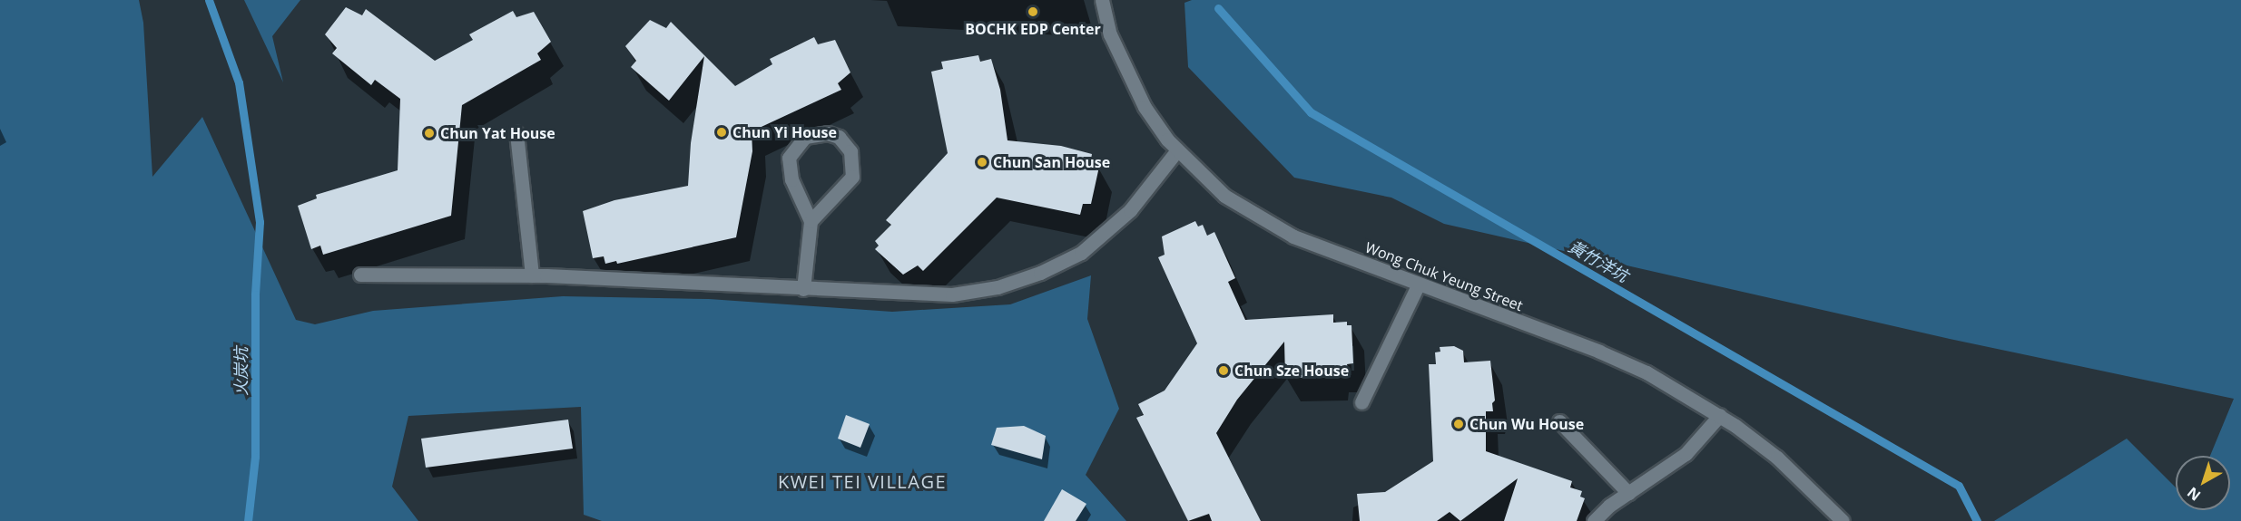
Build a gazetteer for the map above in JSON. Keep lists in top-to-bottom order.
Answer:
{
  "streets": {
    "street": ["Wong Chuk Yeung Street"]
  },
  "districts": ["KWEI TEI VILLAGE"],
  "water": ["黃竹洋坑", "火炭坑"],
  "places": [
    "BOCHK EDP Center",
    "Chun Yi House",
    "Chun Yat House",
    "Chun San House",
    "Chun Sze House",
    "Chun Wu House"
  ],
  "north": "bottom left"
}
